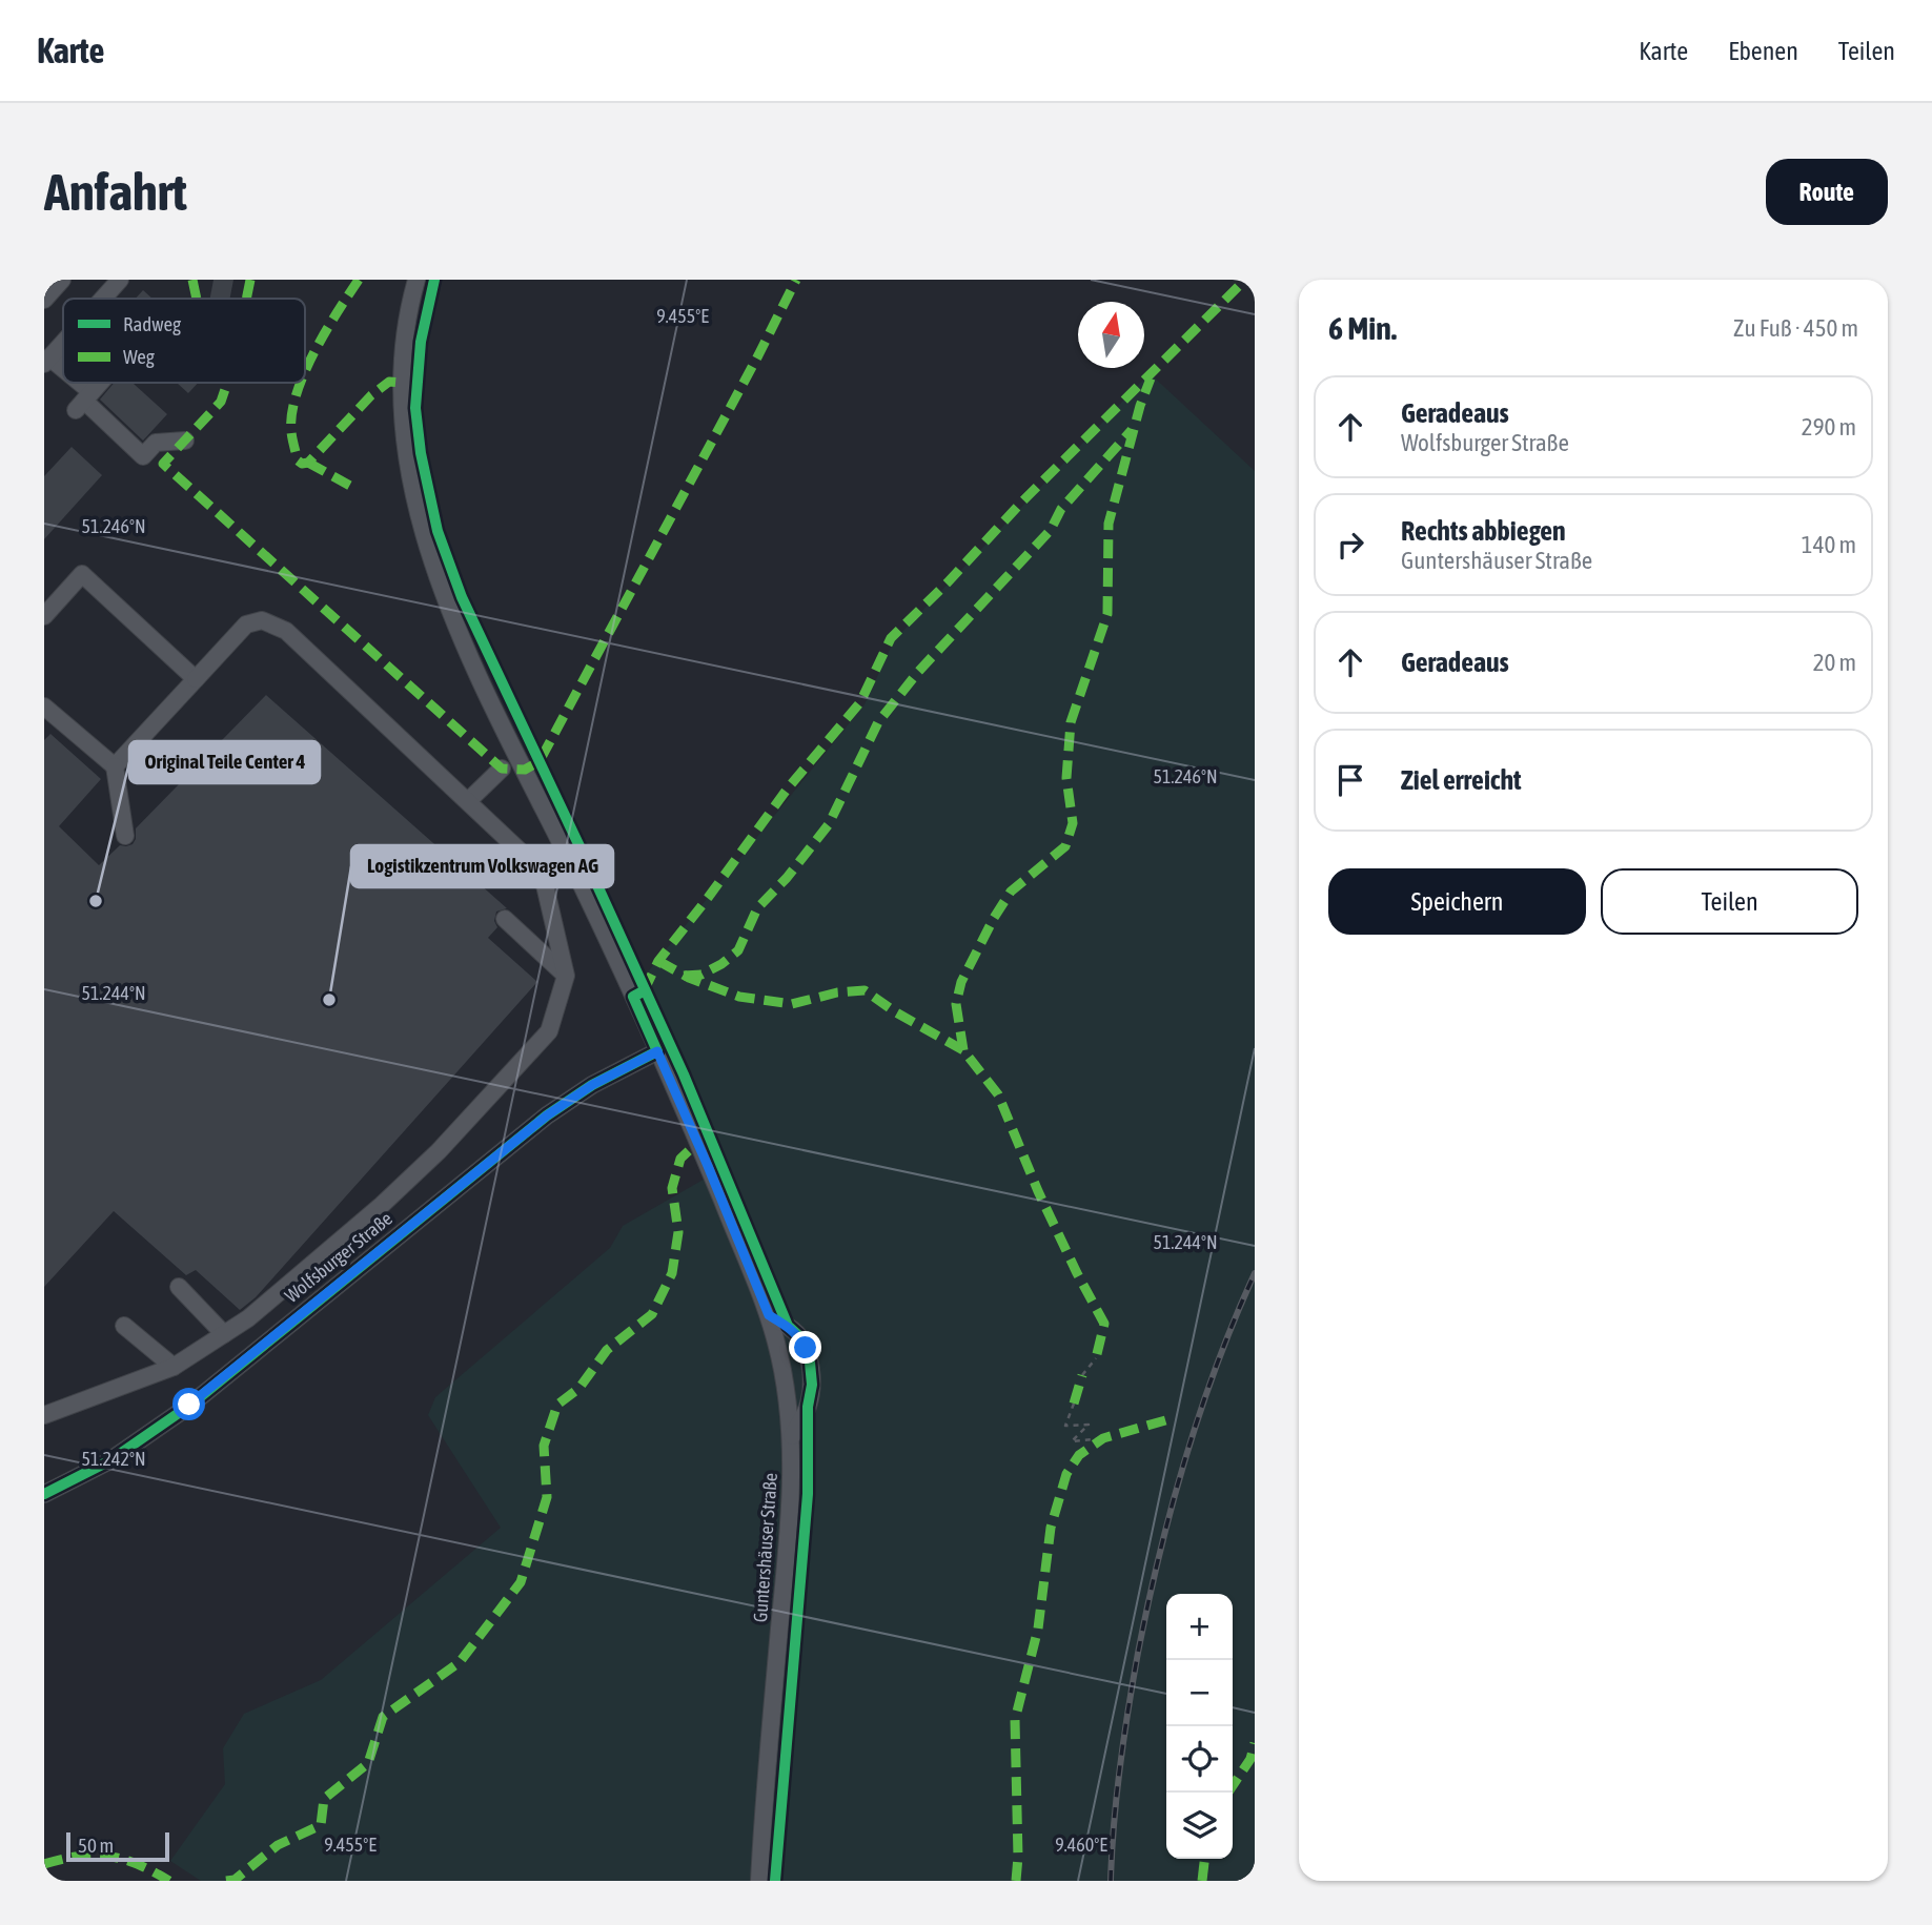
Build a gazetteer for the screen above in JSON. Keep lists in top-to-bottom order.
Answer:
{
  "streets": {
    "street": ["Wolfsburger Straße", "Guntershäuser Straße"]
  },
  "crossings": [
    ["Wolfsburger Straße", "Guntershäuser Straße"]
  ],
  "places": ["Original Teile Center 4", "Logistikzentrum Volkswagen AG"],
  "legend": ["Radweg", "Weg"],
  "scale_bar": "50 m",
  "north": "top",
  "page": {
    "header": "Karte",
    "nav": ["Karte", "Ebenen", "Teilen"],
    "buttons": [
      "Route",
      ["Speichern", "Teilen"]
    ],
    "title": "Anfahrt",
    "heading": ["6 Min.", "Zu Fuß · 450 m"],
    "list": [
      ["Geradeaus", "Wolfsburger Straße", "290 m"],
      ["Rechts abbiegen", "Guntershäuser Straße", "140 m"],
      ["Geradeaus", "20 m"],
      "Ziel erreicht"
    ],
    "map_buttons": ["+", "−"],
    "scale": "50 m"
  },
  "coordinates": [
    "9.455°E",
    "51.246°N",
    "51.244°N",
    "51.242°N",
    "9.460°E"
  ]
}
